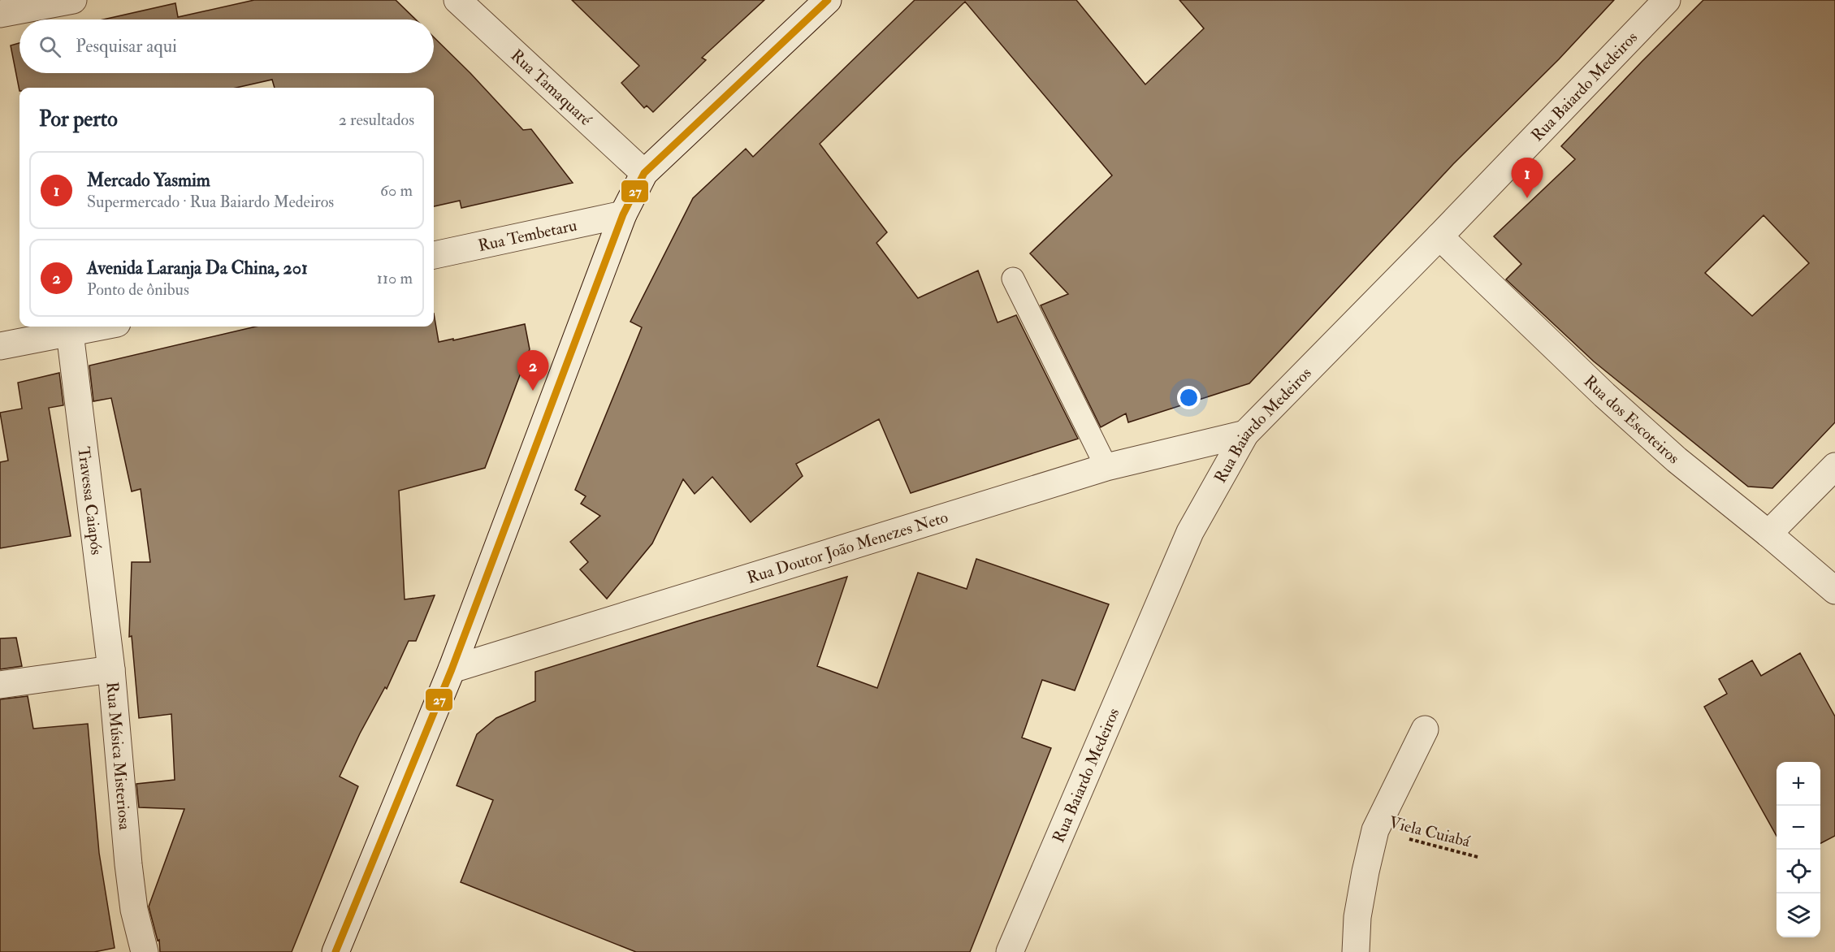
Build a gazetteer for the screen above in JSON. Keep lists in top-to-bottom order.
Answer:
{
  "streets": {
    "street": [
      "Rua Baiardo Medeiros",
      "Rua Tamaquaré",
      "Rua Tembetaru",
      "Rua dos Escoteiros",
      "Travessa Caiapós",
      "Rua Doutor João Menezes Neto",
      "Rua Música Misteriosa"
    ],
    "path": ["Viela Cuiabá"]
  },
  "crossings": [
    ["Rua Baiardo Medeiros", "Rua dos Escoteiros"],
    ["Rua Baiardo Medeiros", "Rua Doutor João Menezes Neto"],
    ["Travessa Caiapós", "Rua Música Misteriosa"]
  ],
  "lines": ["transit line 27"],
  "page": {
    "search": "Pesquisar aqui",
    "heading": ["Por perto", "2 resultados"],
    "list": [
      {
        "mark": "1",
        "name": "Mercado Yasmim",
        "note": "Supermercado · Rua Baiardo Medeiros",
        "value": "60 m"
      },
      {
        "mark": "2",
        "name": "Avenida Laranja Da China, 201",
        "note": "Ponto de ônibus",
        "value": "110 m"
      }
    ],
    "pins": ["1", "2"],
    "map_buttons": ["+", "−"]
  }
}
